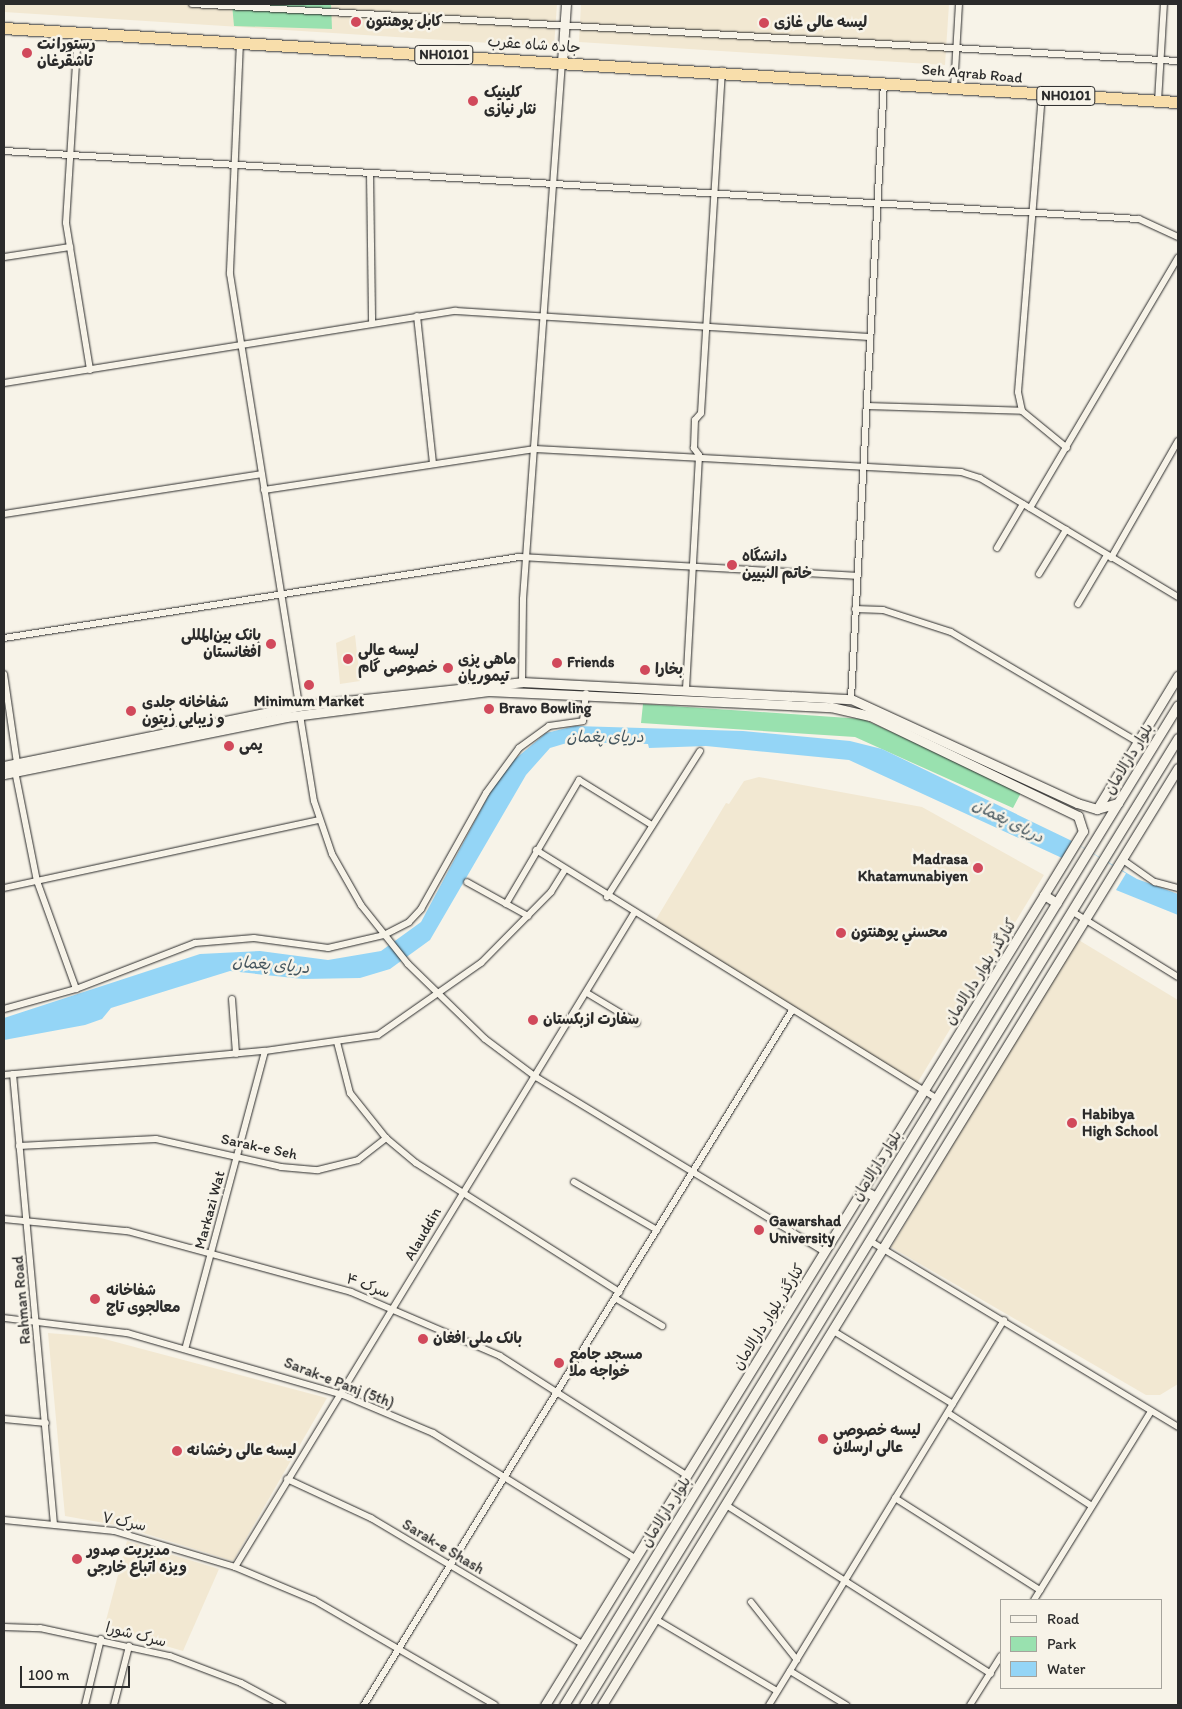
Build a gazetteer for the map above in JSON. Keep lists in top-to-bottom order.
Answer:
{
  "streets": {
    "highway": ["جاده شاه عقرب", "NH0101", "Seh Aqrab Road"],
    "main road": ["بلوار دارالامان", "کنارگذر بلوار دارالامان"],
    "street": [
      "Sarak-e Seh",
      "Markazi Wat",
      "Alauddin",
      "سرک ۴",
      "Rahman Road",
      "Sarak-e Panj (5th)",
      "سرک ۷",
      "Sarak-e Shash",
      "سرک شورا"
    ]
  },
  "crossings": [
    ["جاده شاه عقرب", "Seh Aqrab Road"],
    ["کنارگذر بلوار دارالامان", "سرک ۴"],
    ["کنارگذر بلوار دارالامان", "Sarak-e Panj (5th)"],
    ["کنارگذر بلوار دارالامان", "Sarak-e Shash"],
    ["Sarak-e Seh", "Markazi Wat"],
    ["Sarak-e Seh", "Rahman Road"],
    ["Markazi Wat", "سرک ۴"],
    ["Markazi Wat", "Sarak-e Panj (5th)"],
    ["Alauddin", "سرک ۴"],
    ["Alauddin", "Sarak-e Panj (5th)"],
    ["Alauddin", "سرک ۷"],
    ["Alauddin", "Sarak-e Shash"],
    ["سرک ۴", "Rahman Road"],
    ["Rahman Road", "Sarak-e Panj (5th)"],
    ["Rahman Road", "سرک ۷"]
  ],
  "water": ["دریای پغمان"],
  "places": [
    "کابل پوهنتون",
    "لیسه عالی غازی",
    "رستورانت تاشقرغان",
    "کلینیک نثار نیازی",
    "دانشگاه خاتم النبیین",
    "بانک بین‌المللی افغانستان",
    "لیسه عالی خصوصی گام",
    "Friends",
    "ماهی پزی تیموریان",
    "بخارا",
    "Minimum Market",
    "Bravo Bowling",
    "شفاخانه جلدی و زیبایی زیتون",
    "یمی",
    "Madrasa Khatamunabiyen",
    "محسني پوهنتون",
    "سفارت ازبکستان",
    "Habibya High School",
    "Gawarshad University",
    "شفاخانه معالجوی تاج",
    "بانک ملی افغان",
    "مسجد جامع خواجه ملا",
    "لیسه خصوصی عالی ارسلان",
    "لیسه عالی رخشانه",
    "مدیریت صدور ویزه اتباع خارجی"
  ],
  "legend": ["Road", "Park", "Water"],
  "scale_bar": "100 m"
}
